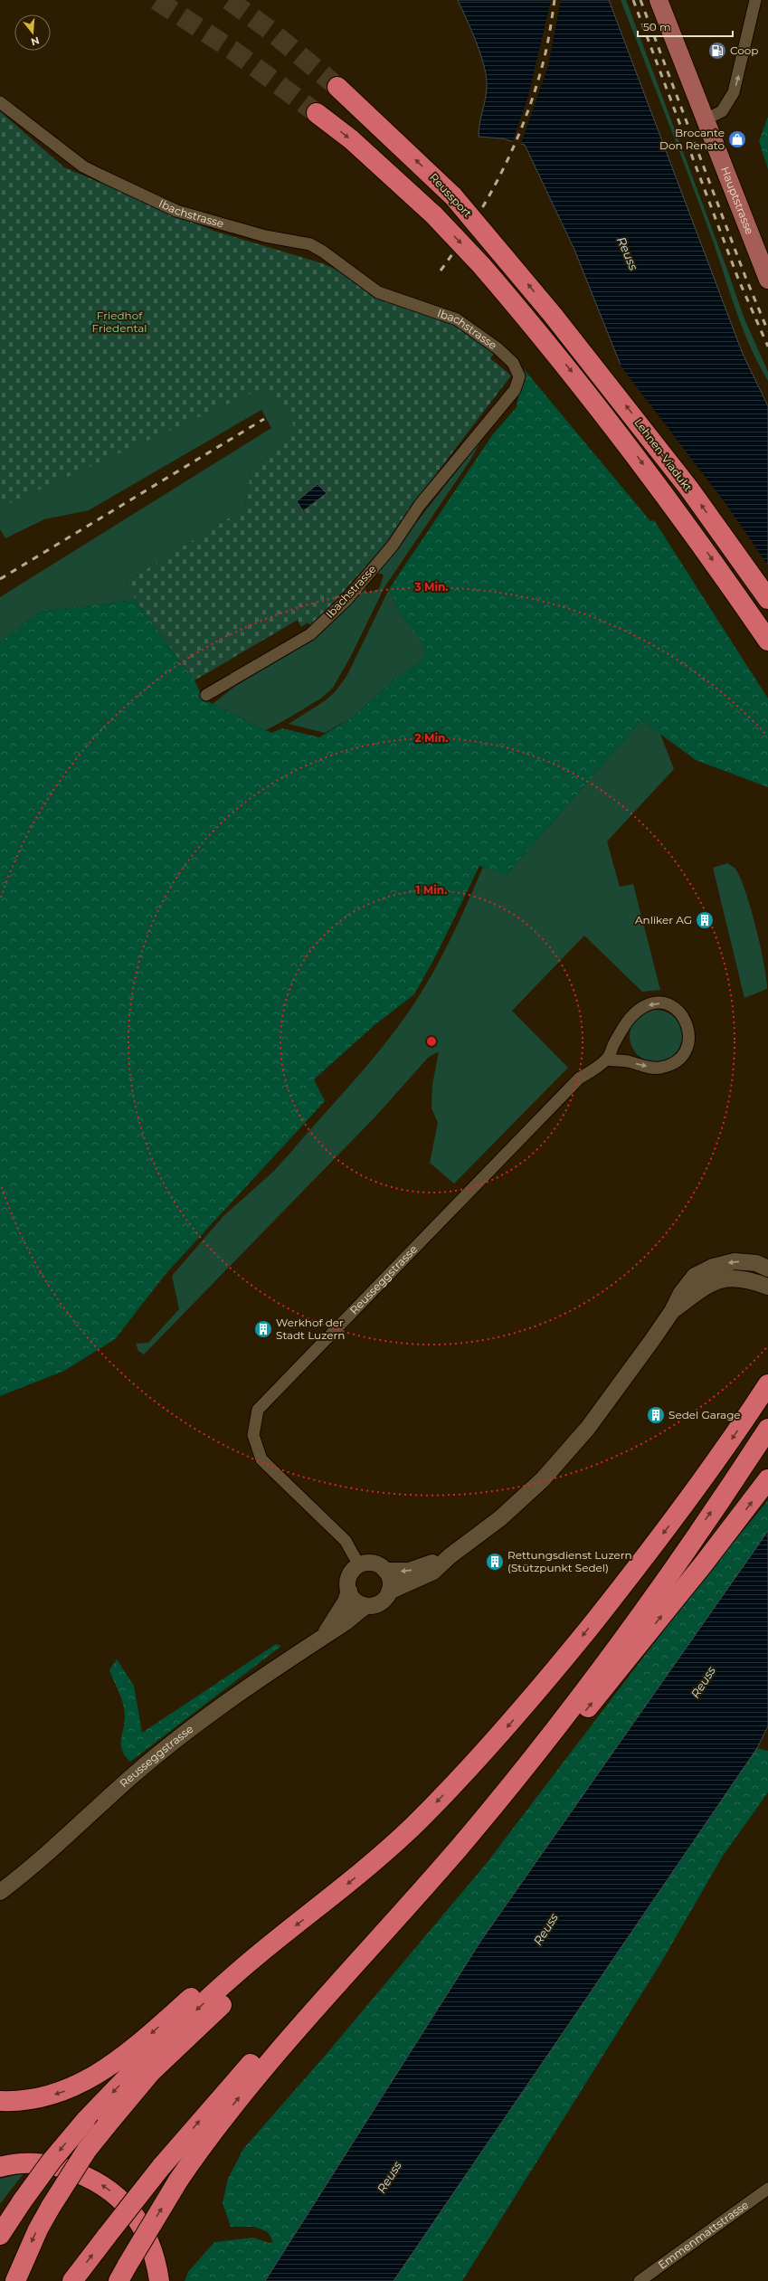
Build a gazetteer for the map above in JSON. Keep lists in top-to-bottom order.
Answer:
{
  "streets": {
    "highway": ["Reussport", "Lehnen-Viadukt"],
    "main road": ["Hauptstrasse", "Reusseggstrasse"],
    "street": ["Ibachstrasse", "Emmenmattstrasse"]
  },
  "crossings": [
    ["Reussport", "Lehnen-Viadukt"]
  ],
  "water": ["Reuss"],
  "parks": ["Friedhof Friedental"],
  "places": {
    "fuel station": ["Coop"],
    "shop": ["Brocante Don Renato"],
    "building": [
      "Anliker AG",
      "Werkhof der Stadt Luzern",
      "Sedel Garage",
      "Rettungsdienst Luzern (Stützpunkt Sedel)"
    ]
  },
  "scale_bar": "50 m",
  "north": "bottom",
  "rings": ["3 Min.", "2 Min.", "1 Min."]
}
